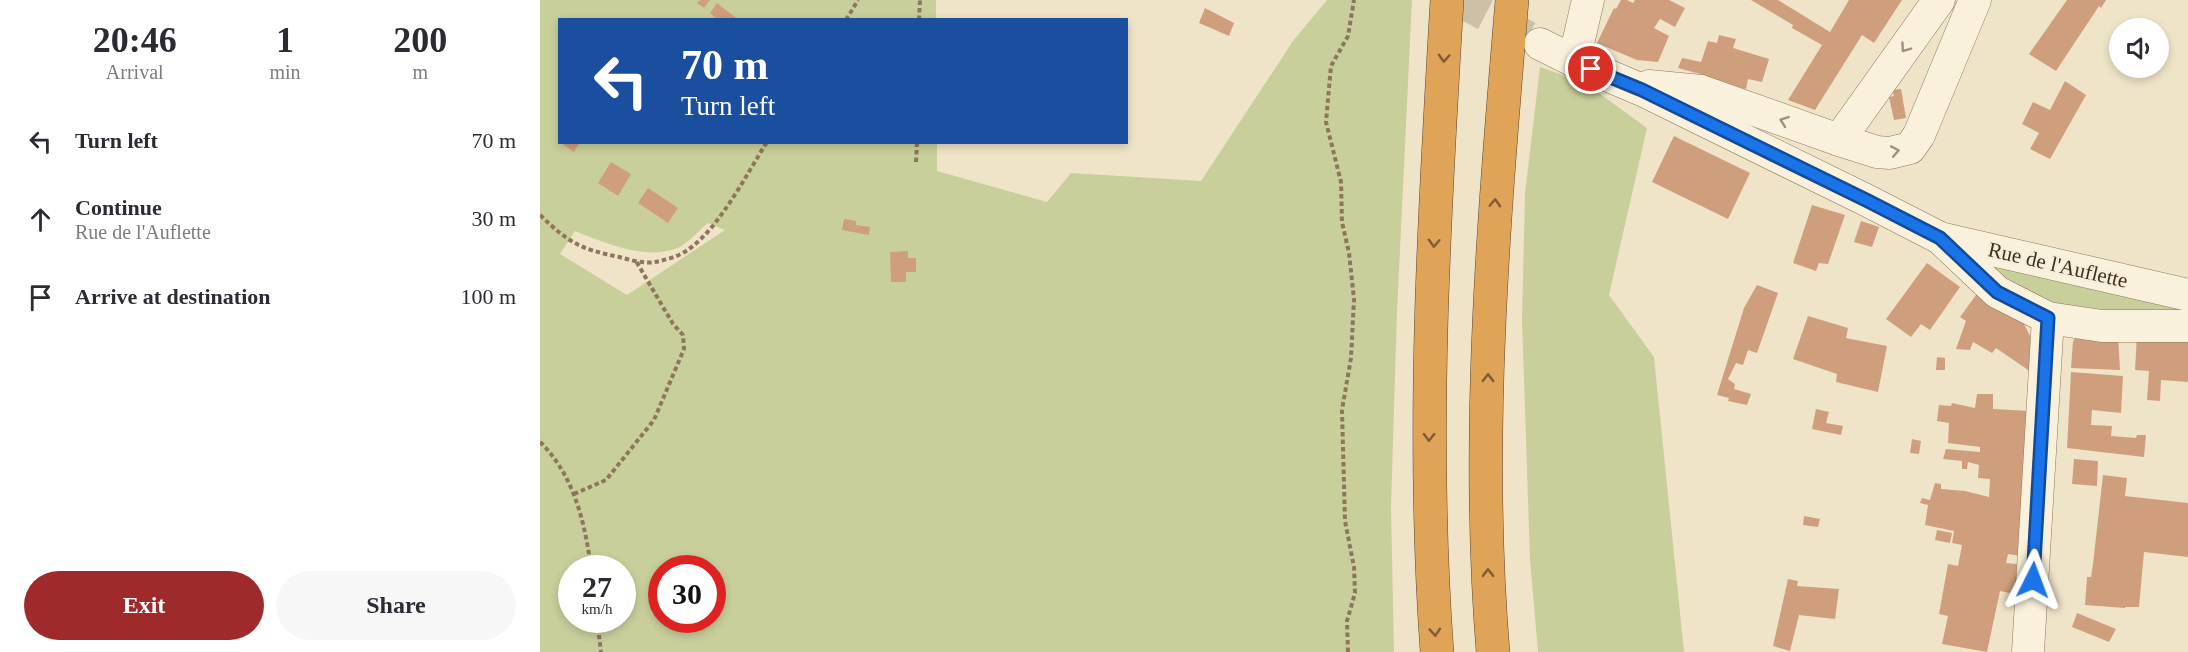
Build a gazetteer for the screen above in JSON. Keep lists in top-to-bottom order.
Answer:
{
  "streets": {
    "street": ["Rue de l'Auflette"]
  },
  "page": {
    "eta": [
      "20:46",
      "Arrival",
      "1",
      "min",
      "200",
      "m"
    ],
    "turn": ["70 m", "Turn left"],
    "list": [
      {
        "name": "Turn left",
        "value": "70 m"
      },
      {
        "name": "Continue",
        "note": "Rue de l'Auflette",
        "value": "30 m"
      },
      {
        "name": "Arrive at destination",
        "value": "100 m"
      }
    ],
    "speed": "27 km/h",
    "limit": "30",
    "buttons": ["Exit", "Share"]
  }
}
